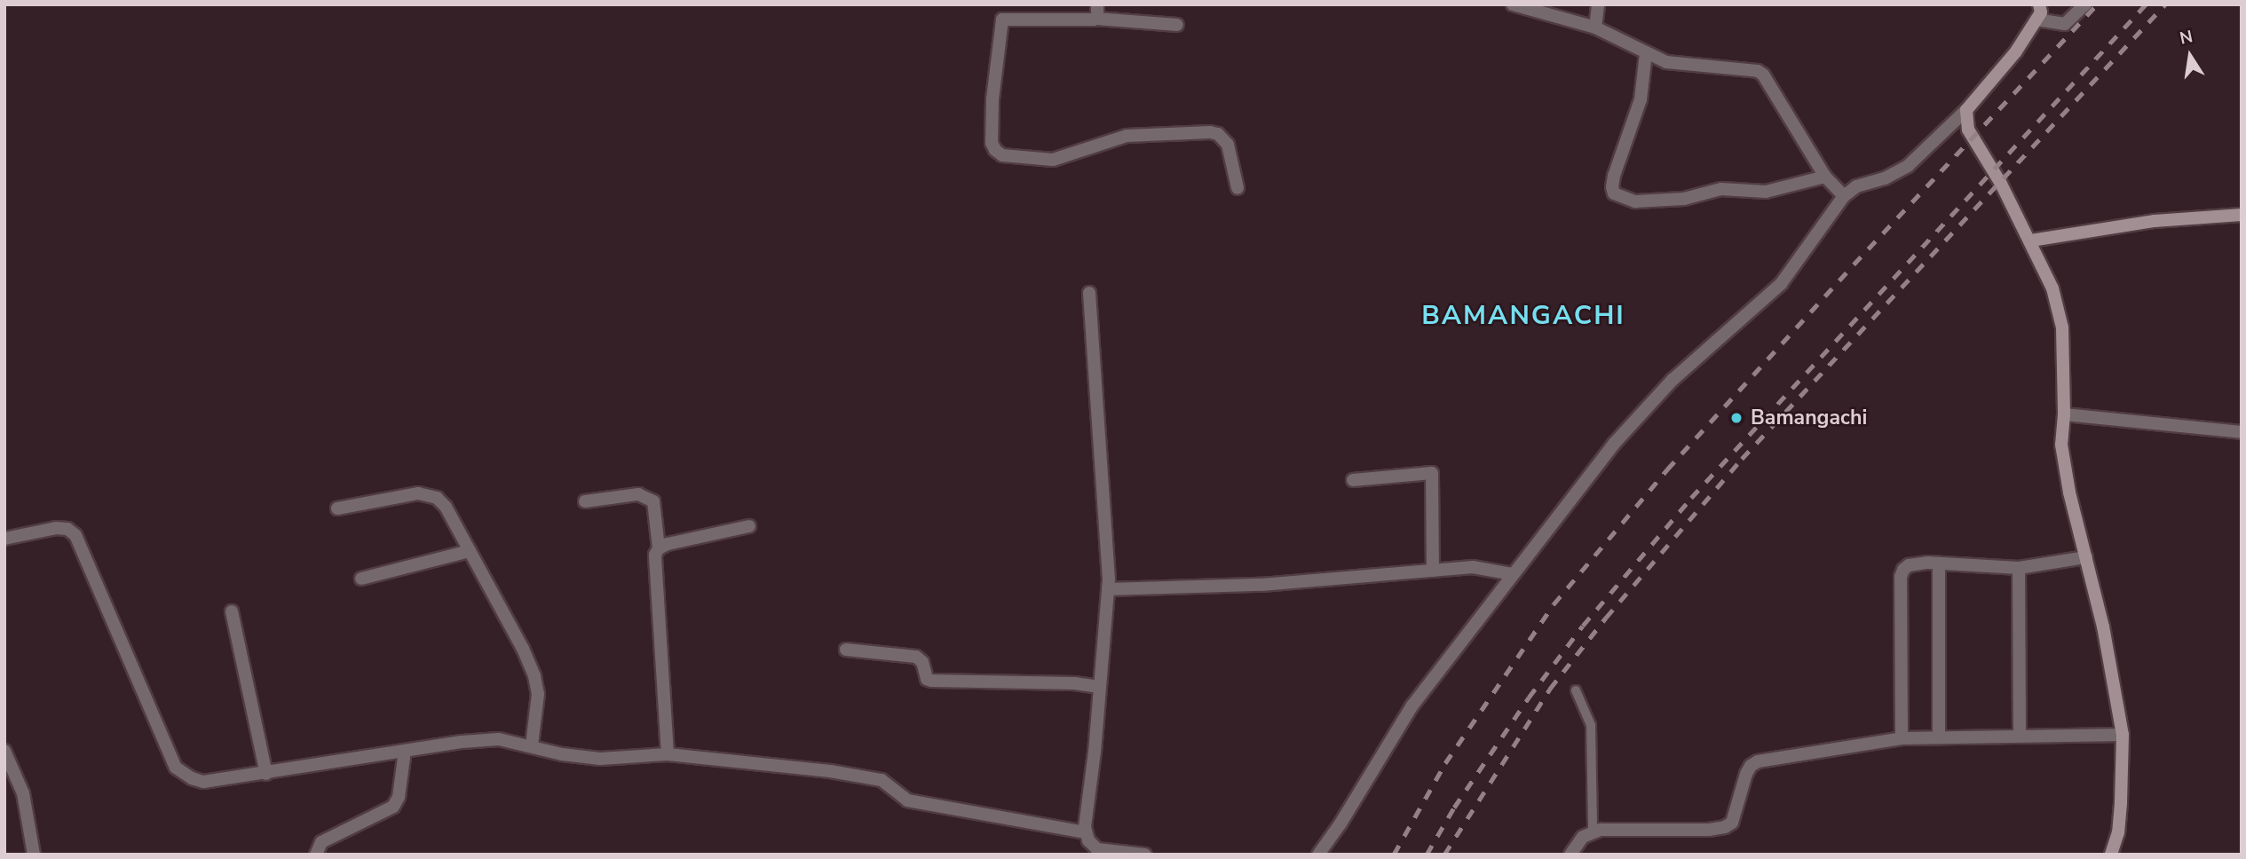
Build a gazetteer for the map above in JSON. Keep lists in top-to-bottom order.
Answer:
{
  "districts": ["BAMANGACHI"],
  "places": ["Bamangachi"],
  "north": "top"
}
